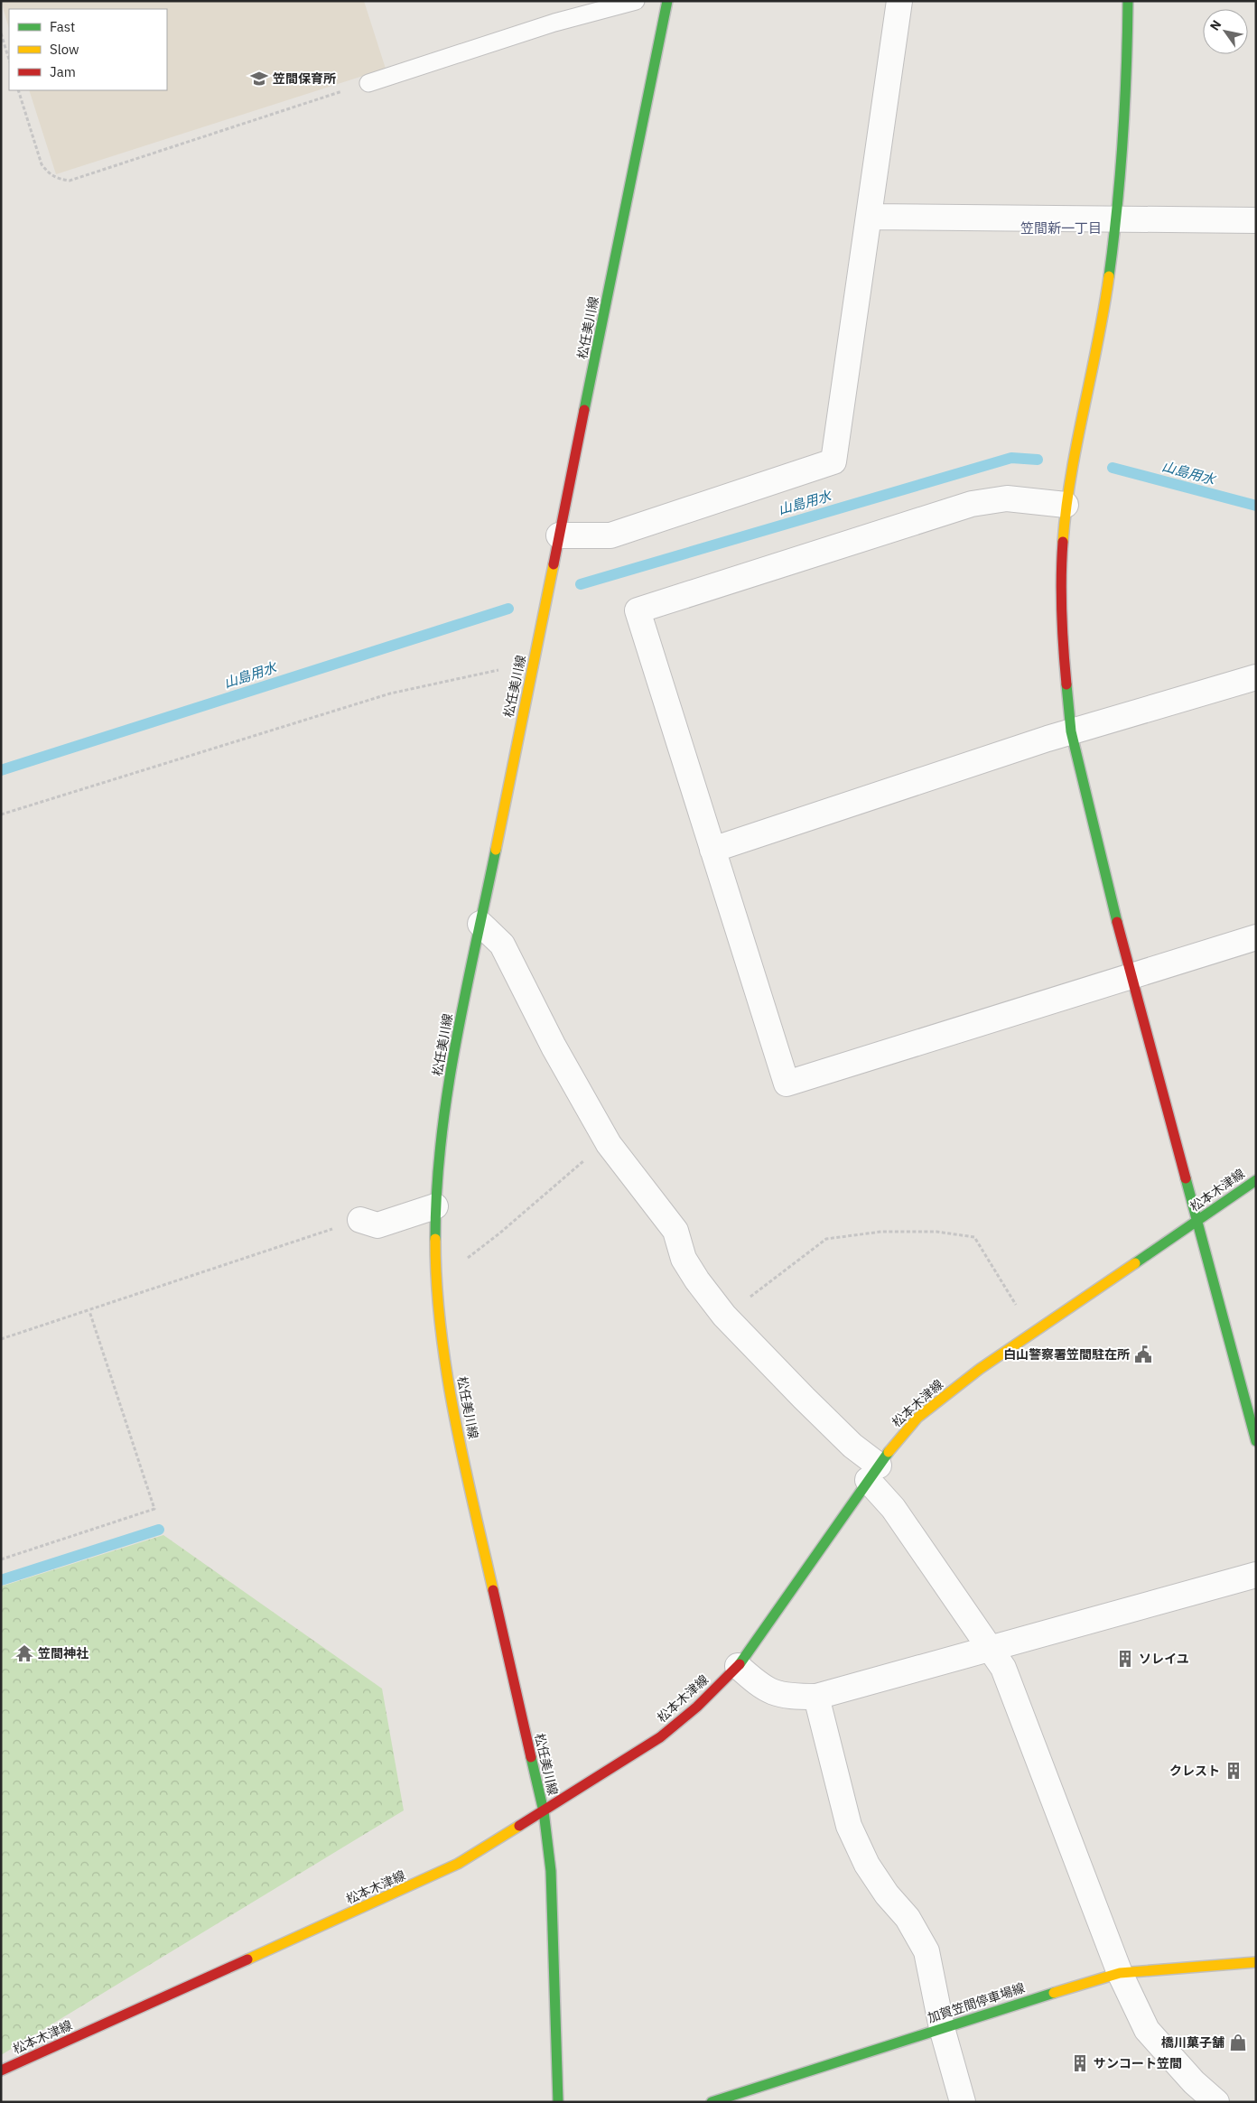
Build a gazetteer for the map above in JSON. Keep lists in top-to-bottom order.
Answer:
{
  "streets": {
    "main road": ["松任美川線", "松本木津線", "加賀笠間停車場線"]
  },
  "crossings": [
    ["松任美川線", "松本木津線"]
  ],
  "districts": ["笠間新一丁目"],
  "water": ["山島用水"],
  "places": {
    "school or university": ["笠間保育所"],
    "public building": ["白山警察署笠間駐在所"],
    "temple": ["笠間神社"],
    "building": ["ソレイユ", "クレスト", "サンコート笠間"],
    "shop": ["橋川菓子舗"]
  },
  "legend": ["Fast", "Slow", "Jam"],
  "north": "top left"
}
